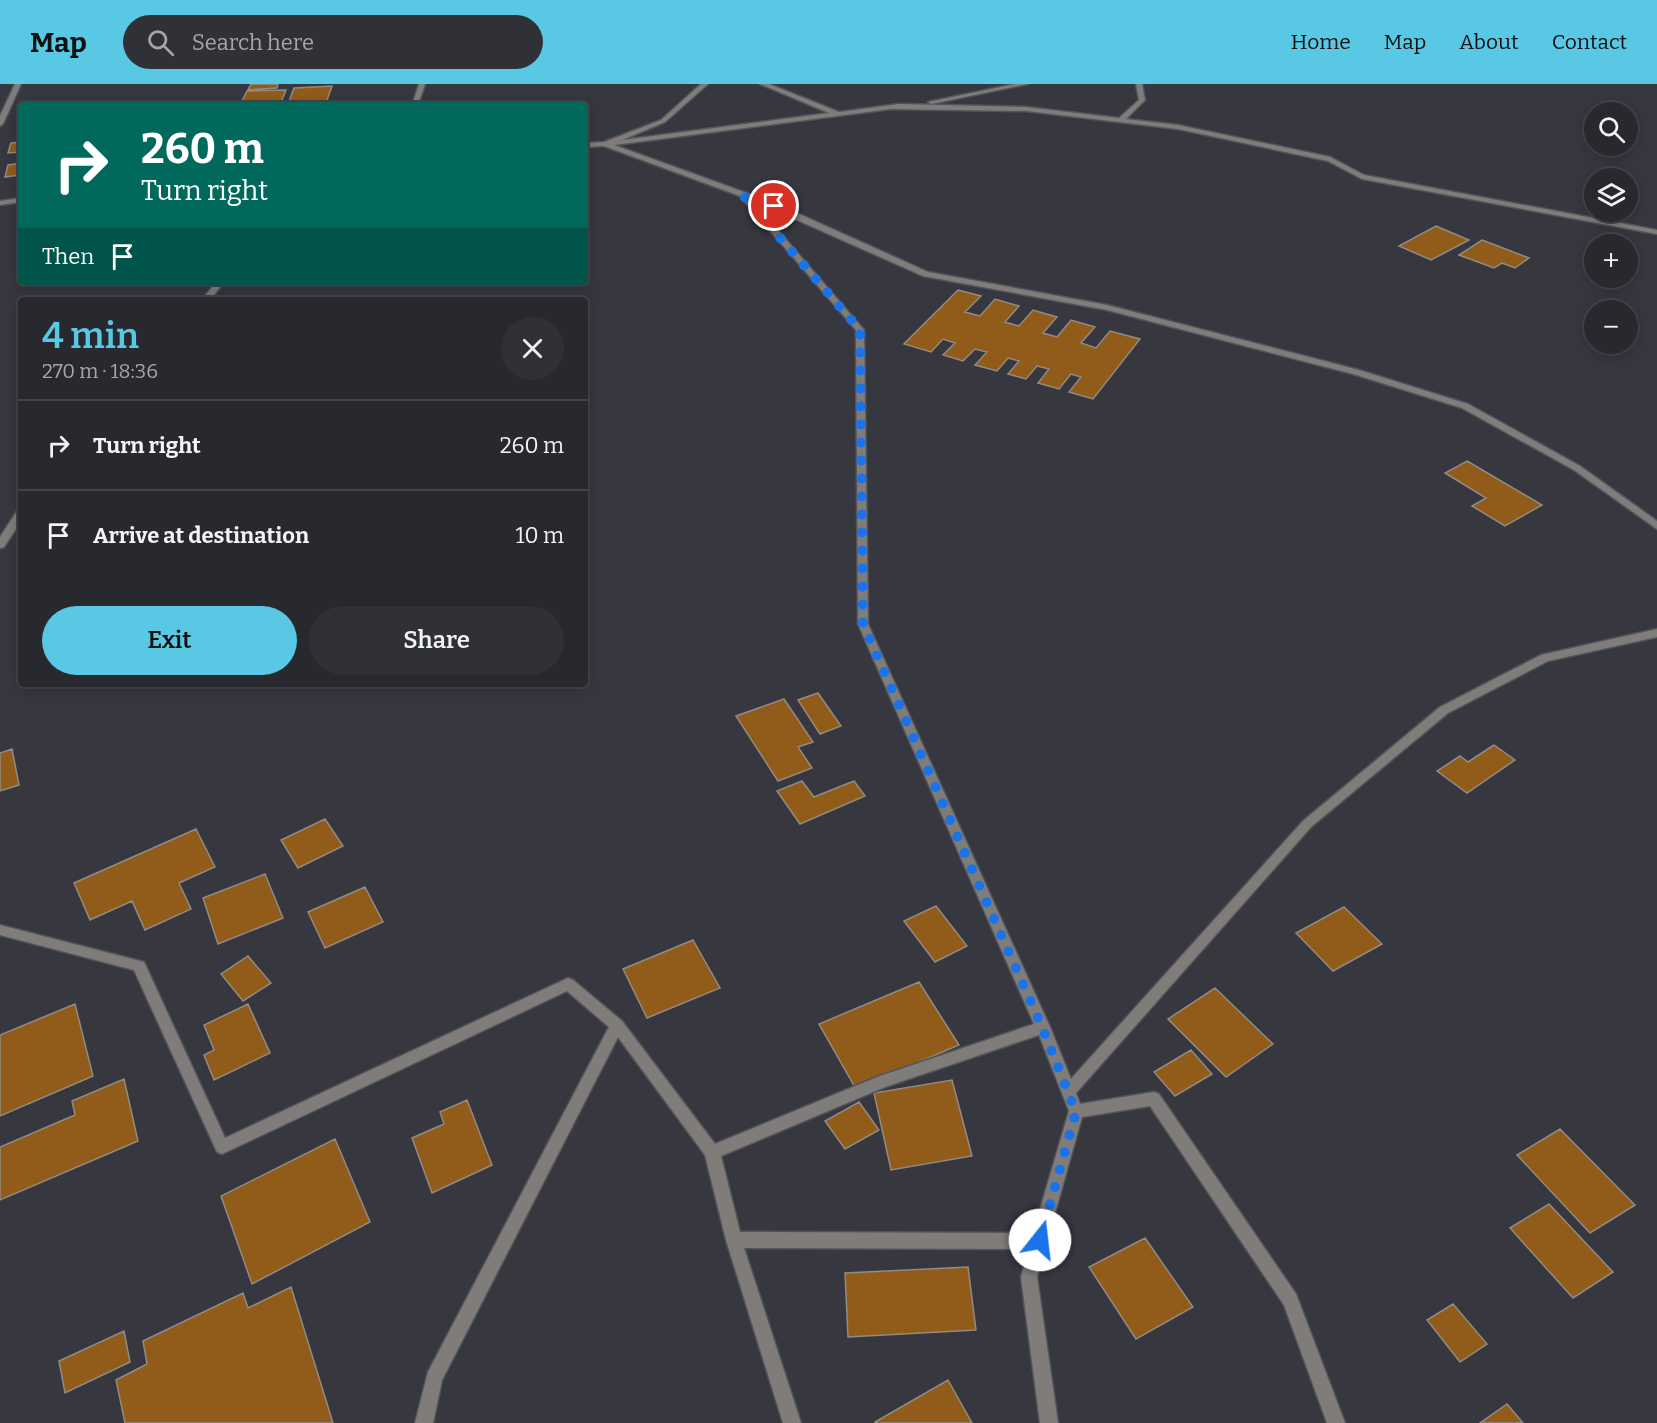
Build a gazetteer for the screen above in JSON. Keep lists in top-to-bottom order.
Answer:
{
  "page": {
    "header": "Map",
    "search": "Search here",
    "nav": [
      "Home",
      "Map",
      "About",
      "Contact"
    ],
    "map_buttons": ["+", "−"],
    "turn": ["260 m", "Turn right"],
    "then": "Then",
    "heading": ["4 min", "270 m · 18:36"],
    "list": [
      {
        "name": "Turn right",
        "value": "260 m"
      },
      {
        "name": "Arrive at destination",
        "value": "10 m"
      }
    ],
    "buttons": ["Exit", "Share"]
  }
}
